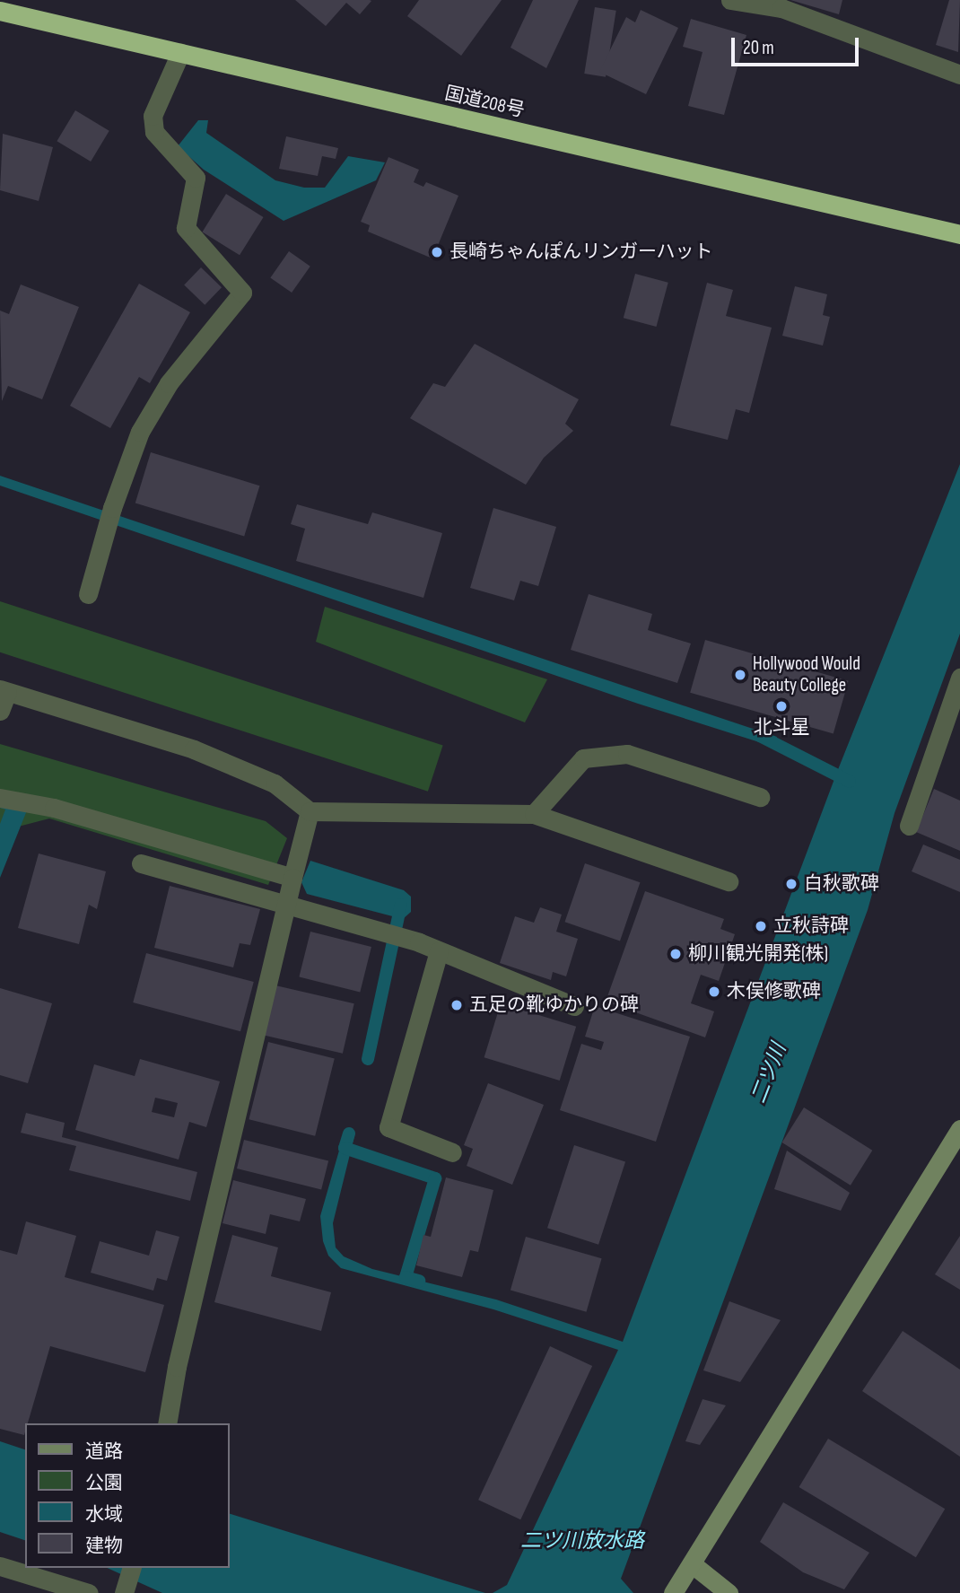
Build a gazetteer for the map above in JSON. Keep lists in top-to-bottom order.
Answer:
{
  "streets": {
    "highway": ["国道208号"]
  },
  "water": ["二ツ川", "二ツ川放水路"],
  "places": [
    "長崎ちゃんぽんリンガーハット",
    "Hollywood Would Beauty College",
    "北斗星",
    "白秋歌碑",
    "立秋詩碑",
    "柳川観光開発(株)",
    "木俣修歌碑",
    "五足の靴ゆかりの碑"
  ],
  "legend": [
    "道路",
    "公園",
    "水域",
    "建物"
  ],
  "scale_bar": "20 m"
}
